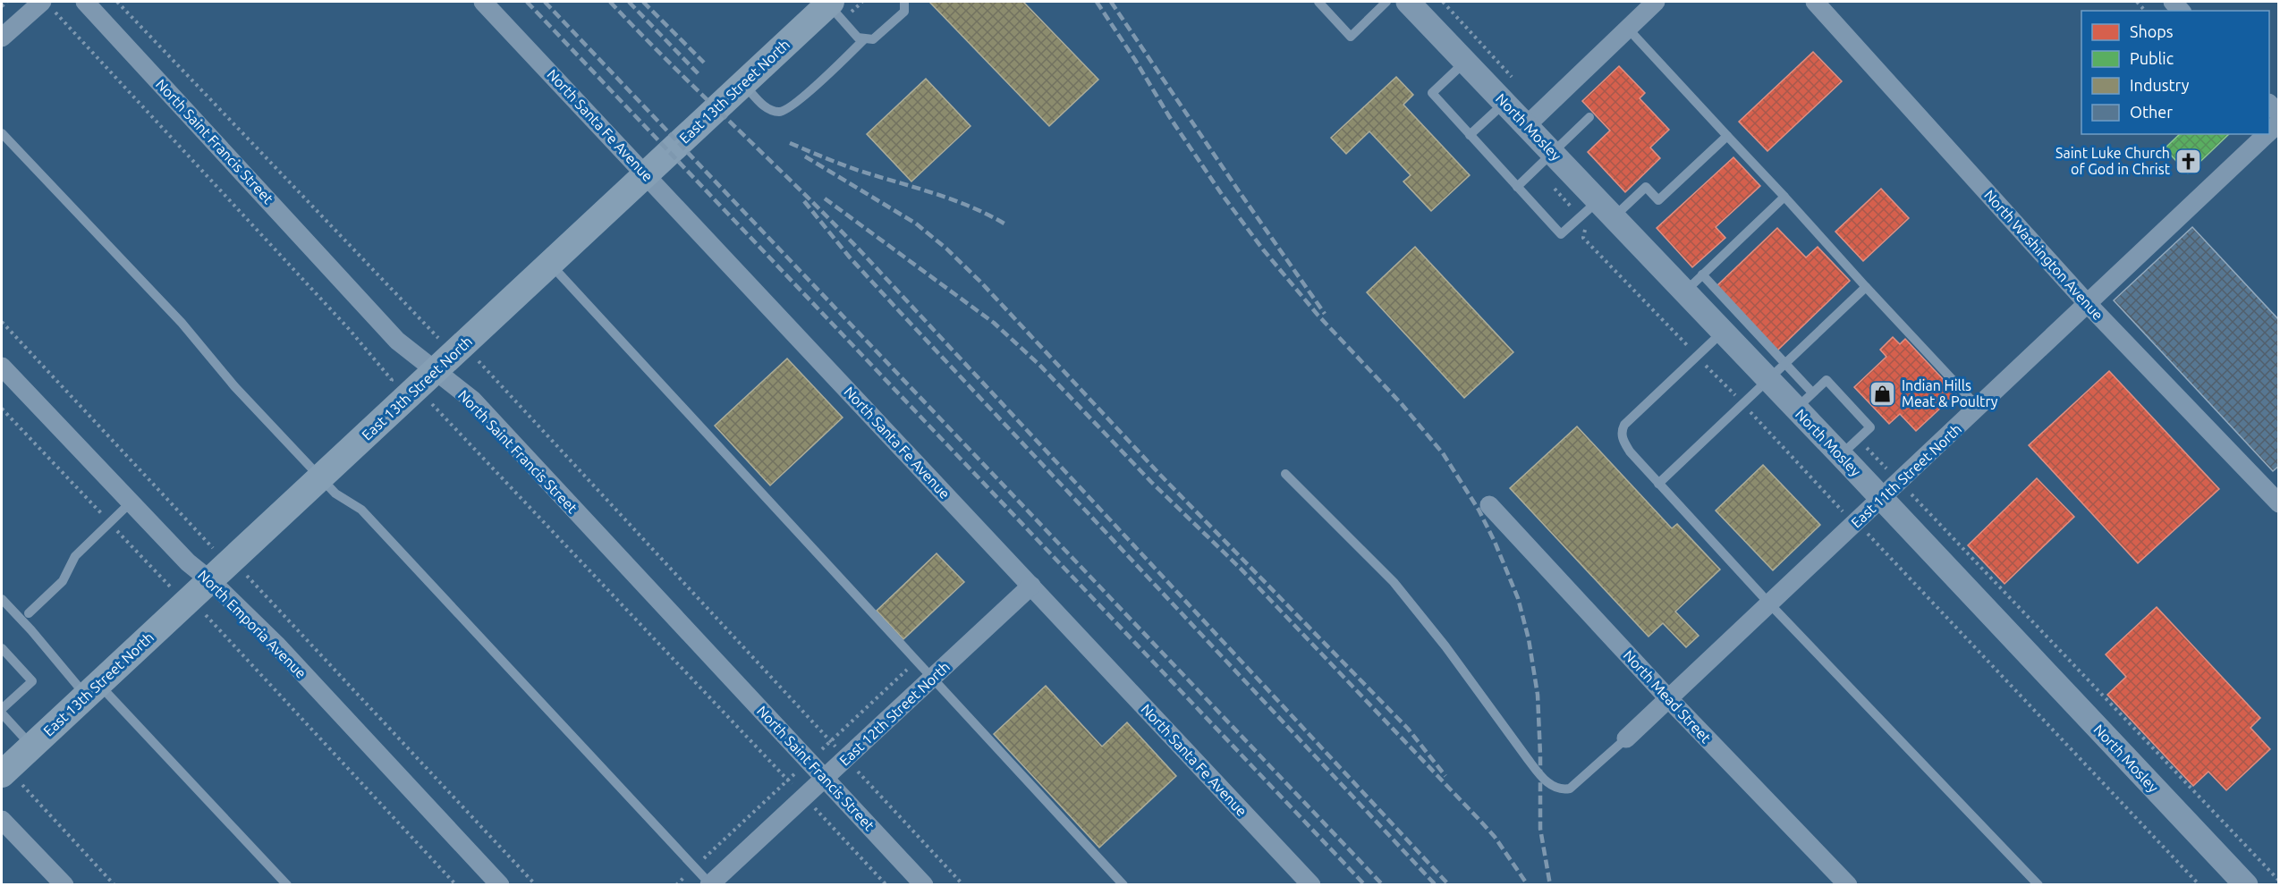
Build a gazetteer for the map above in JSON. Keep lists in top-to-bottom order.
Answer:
{
  "streets": {
    "main road": ["East 13th Street North"],
    "street": [
      "North Santa Fe Avenue",
      "North Mosley",
      "North Saint Francis Street",
      "North Washington Avenue",
      "East 11th Street North",
      "North Emporia Avenue",
      "North Mead Street",
      "East 12th Street North"
    ]
  },
  "crossings": [
    ["East 13th Street North", "North Santa Fe Avenue"],
    ["East 13th Street North", "North Saint Francis Street"],
    ["East 13th Street North", "North Emporia Avenue"],
    ["North Santa Fe Avenue", "East 12th Street North"],
    ["North Mosley", "East 11th Street North"],
    ["North Saint Francis Street", "East 12th Street North"],
    ["North Washington Avenue", "East 11th Street North"],
    ["East 11th Street North", "North Mead Street"]
  ],
  "places": {
    "church": ["Saint Luke Church of God in Christ"],
    "shop": ["Indian Hills Meat & Poultry"]
  },
  "legend": [
    "Shops",
    "Public",
    "Industry",
    "Other"
  ]
}
